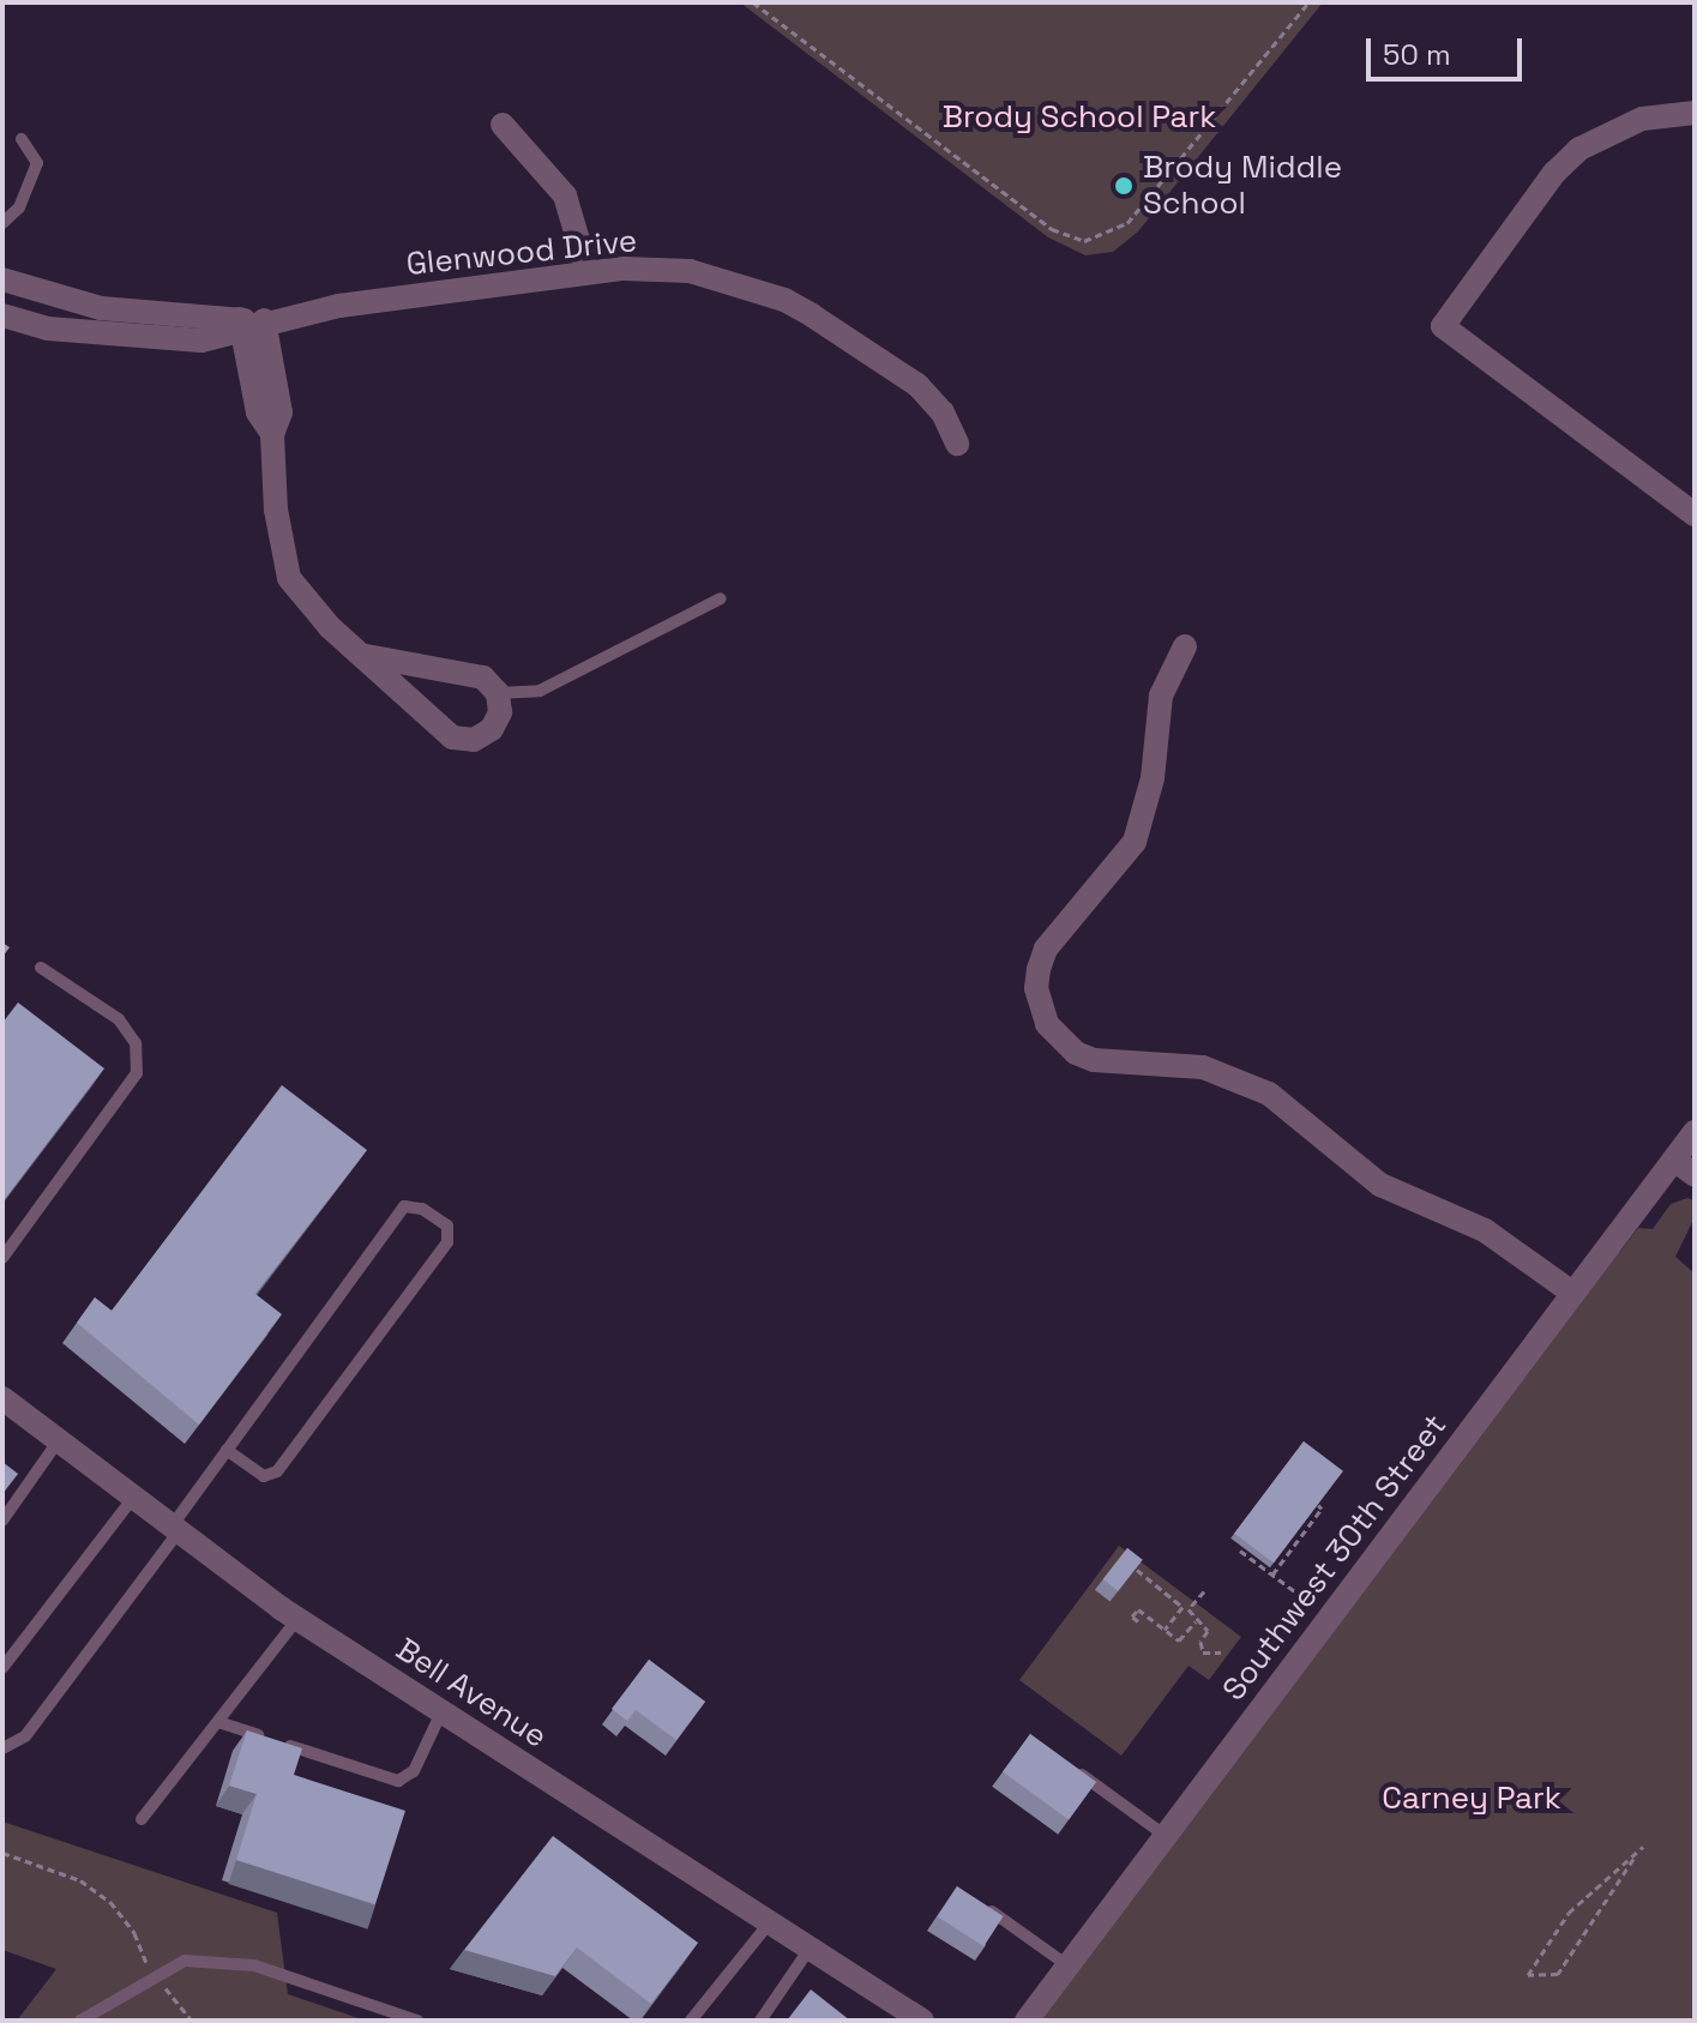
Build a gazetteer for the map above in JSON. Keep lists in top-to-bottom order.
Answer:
{
  "streets": {
    "street": ["Glenwood Drive", "Southwest 30th Street", "Bell Avenue"]
  },
  "parks": ["Brody School Park", "Carney Park"],
  "places": ["Brody Middle School"],
  "scale_bar": "50 m"
}
